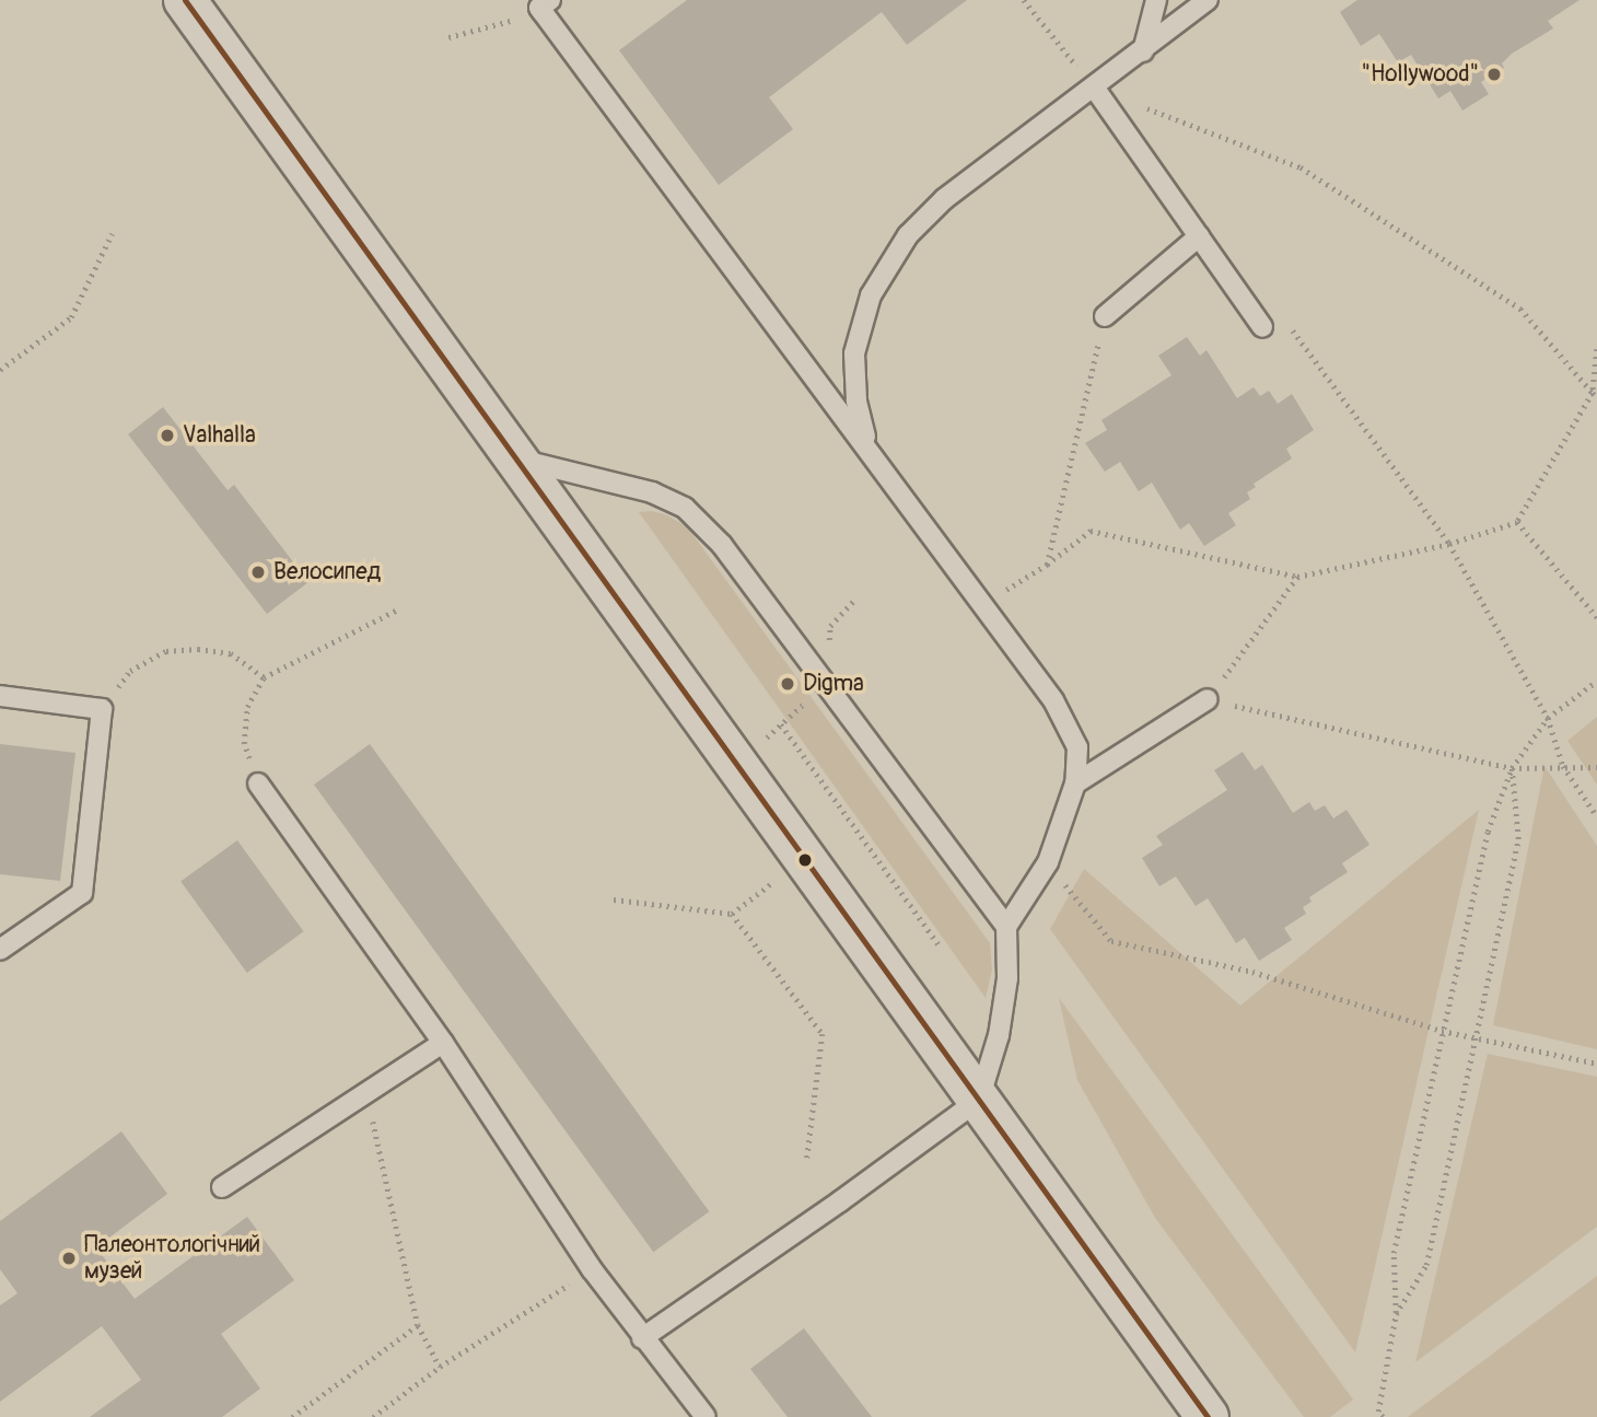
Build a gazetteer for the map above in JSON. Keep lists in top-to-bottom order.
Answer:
{
  "places": [
    "\"Hollywood\"",
    "Valhalla",
    "Велосипед",
    "Digma",
    "Палеонтологічний музей"
  ]
}
